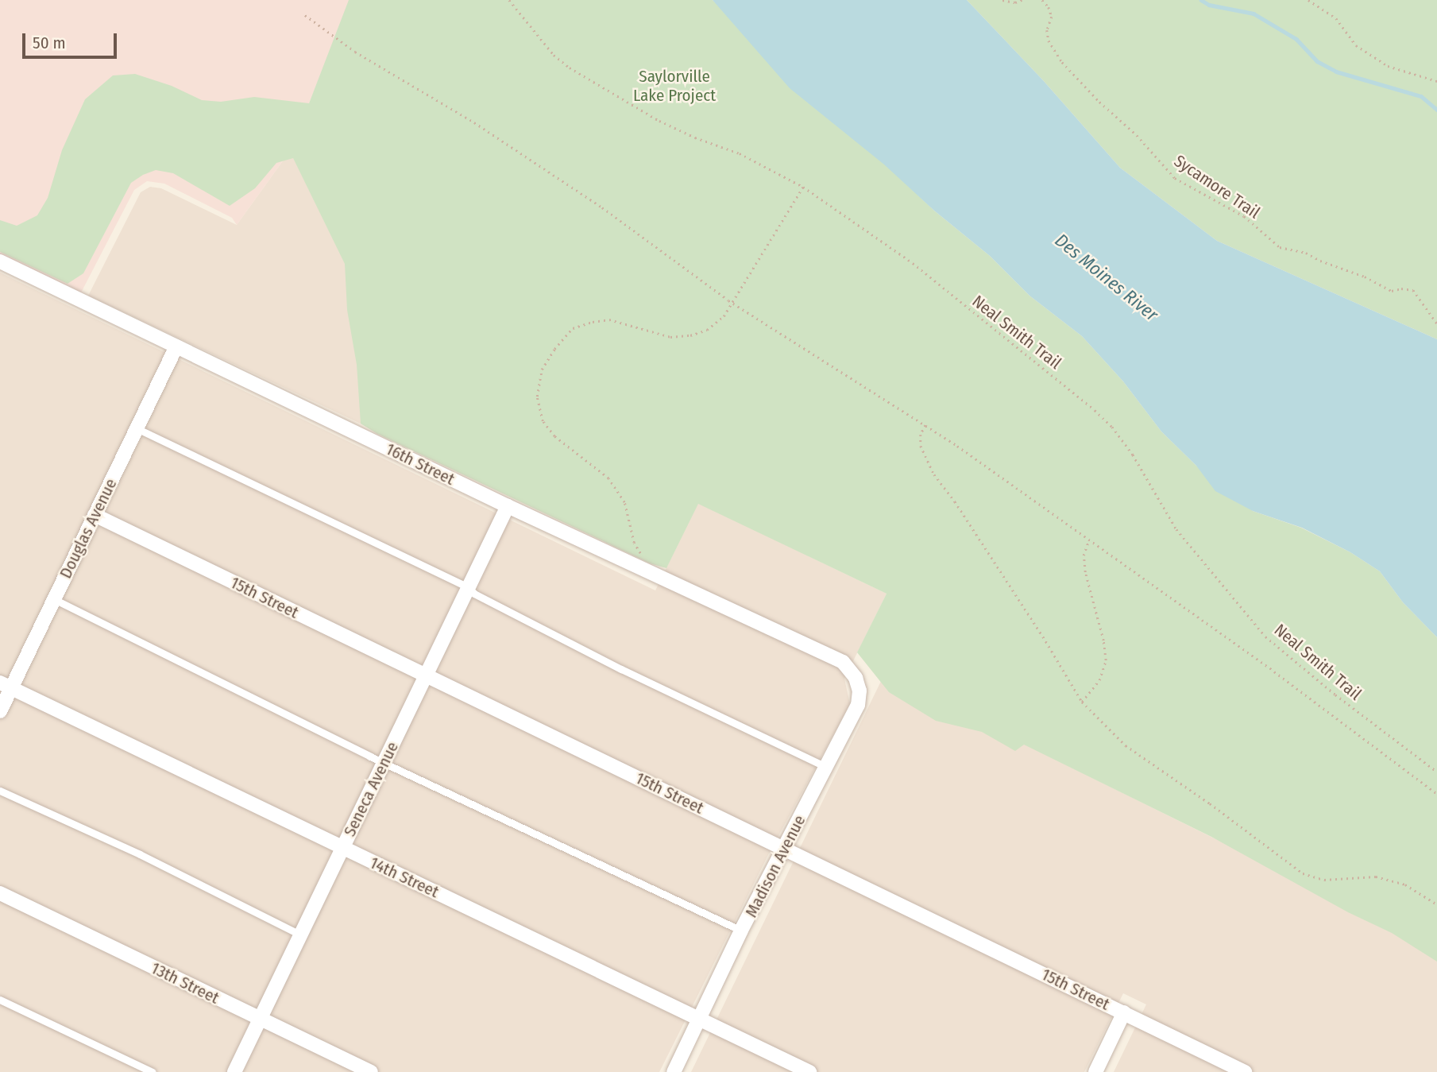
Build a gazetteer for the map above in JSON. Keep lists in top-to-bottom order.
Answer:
{
  "streets": {
    "street": [
      "16th Street",
      "Douglas Avenue",
      "15th Street",
      "Seneca Avenue",
      "Madison Avenue",
      "14th Street",
      "13th Street"
    ],
    "path": ["Sycamore Trail", "Neal Smith Trail"]
  },
  "crossings": [
    ["16th Street", "Douglas Avenue"],
    ["16th Street", "Seneca Avenue"],
    ["16th Street", "Madison Avenue"],
    ["Douglas Avenue", "15th Street"],
    ["Douglas Avenue", "14th Street"],
    ["15th Street", "Seneca Avenue"],
    ["15th Street", "Madison Avenue"],
    ["Seneca Avenue", "14th Street"],
    ["Seneca Avenue", "13th Street"],
    ["Madison Avenue", "14th Street"]
  ],
  "water": ["Des Moines River"],
  "parks": ["Saylorville Lake Project"],
  "scale_bar": "50 m"
}
